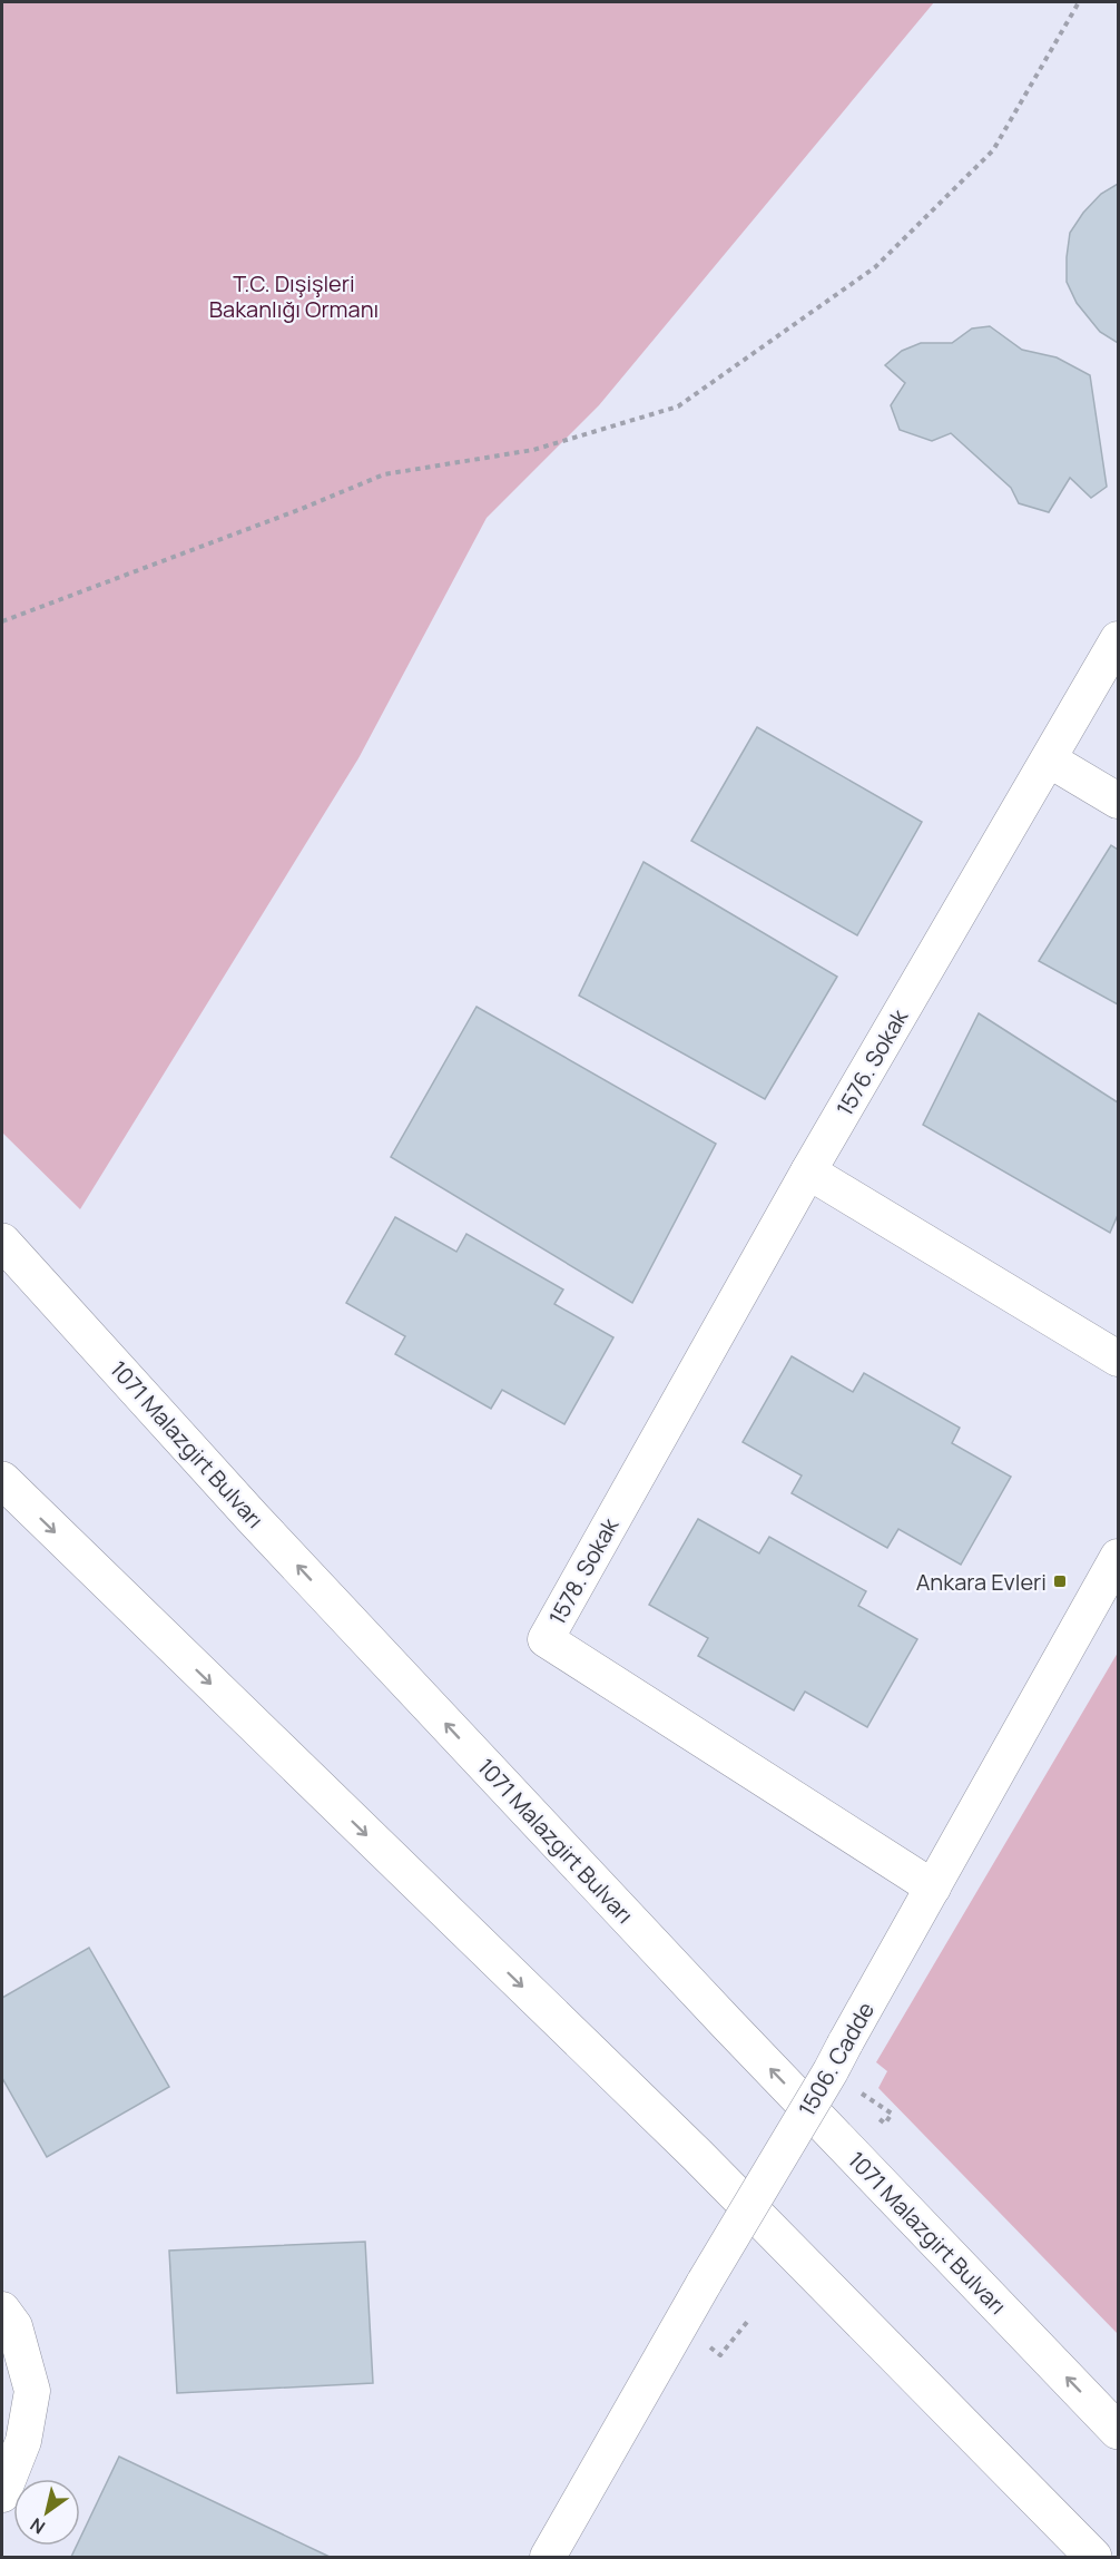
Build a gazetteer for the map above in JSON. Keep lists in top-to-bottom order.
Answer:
{
  "streets": {
    "main road": ["1071 Malazgirt Bulvarı"],
    "street": ["1576. Sokak", "1578. Sokak", "1506. Cadde"]
  },
  "crossings": [
    ["1576. Sokak", "1578. Sokak"],
    ["1578. Sokak", "1506. Cadde"]
  ],
  "parks": ["T.C. Dışişleri Bakanlığı Ormanı"],
  "places": {
    "transit": ["Ankara Evleri"]
  },
  "north": "bottom left"
}
